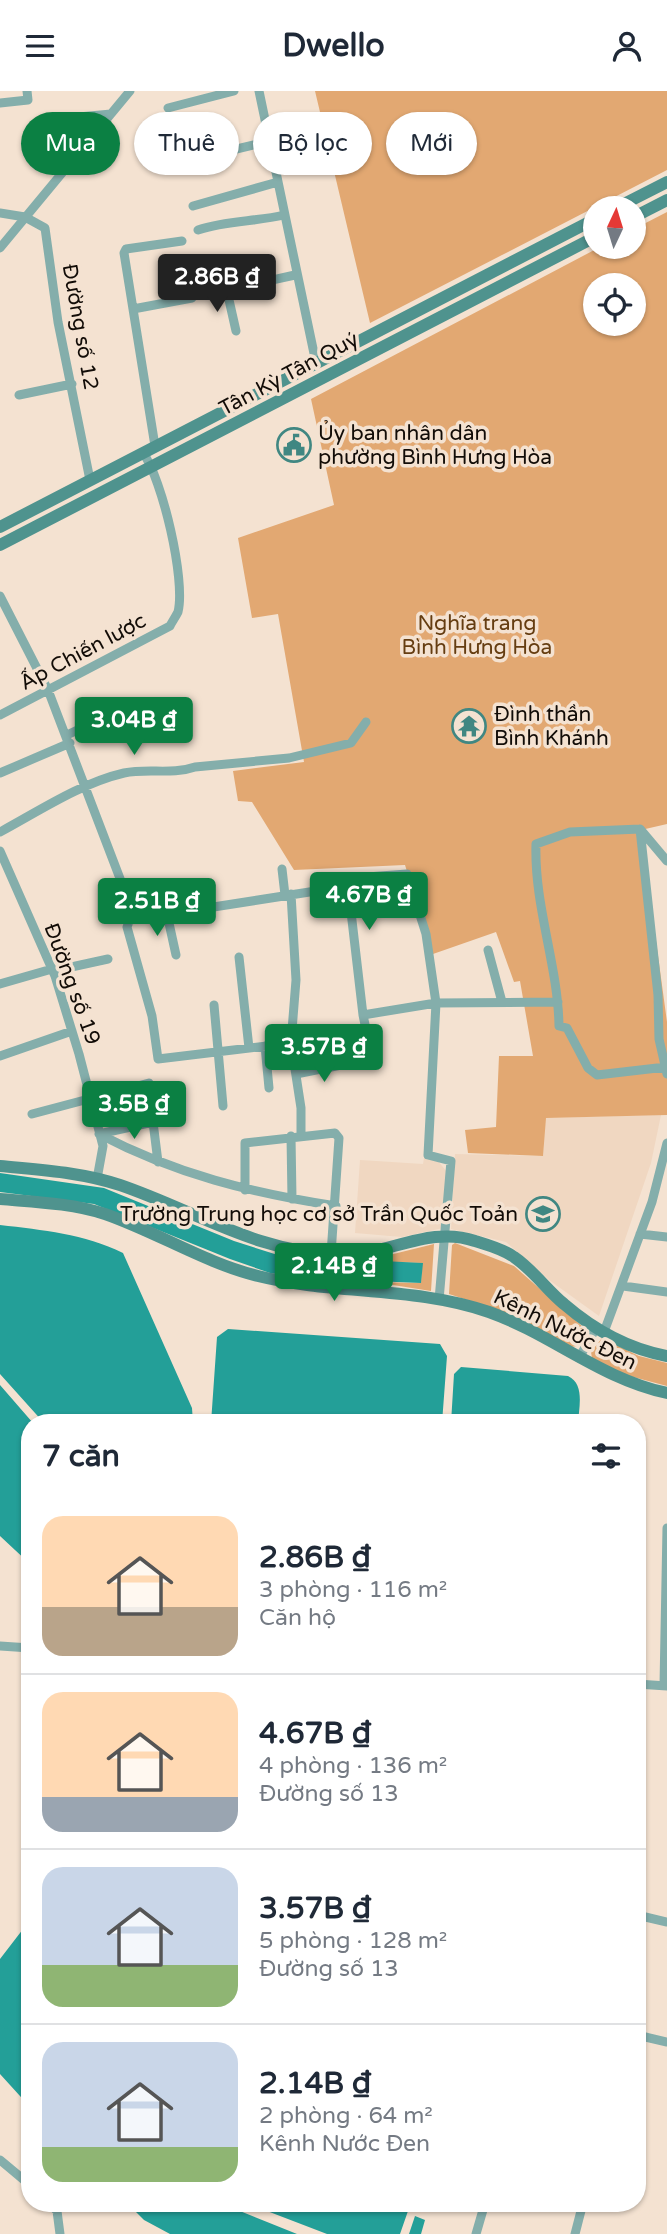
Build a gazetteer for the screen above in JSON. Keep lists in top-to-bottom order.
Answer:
{
  "streets": {
    "main road": ["Tân Kỳ Tân Quý", "Kênh Nước Đen"],
    "street": ["Đường số 12", "Ấp Chiến lược", "Đường số 19"]
  },
  "crossings": [
    ["Đường số 12", "Tân Kỳ Tân Quý"],
    ["Tân Kỳ Tân Quý", "Ấp Chiến lược"],
    ["Đường số 19", "Kênh Nước Đen"]
  ],
  "parks": ["Nghĩa trang Bình Hưng Hòa"],
  "places": {
    "public building": ["Ủy ban nhân dân phường Bình Hưng Hòa"],
    "temple": ["Đình thần Bình Khánh"],
    "school or university": ["Trường Trung học cơ sở Trần Quốc Toản"]
  },
  "north": "top",
  "page": {
    "header": "Dwello",
    "chip": [
      "Mua",
      "Thuê",
      "Bộ lọc",
      "Mới"
    ],
    "price": [
      "2.86B ₫",
      "3.04B ₫",
      "4.67B ₫",
      "2.51B ₫",
      "3.57B ₫",
      "3.5B ₫",
      "2.14B ₫"
    ],
    "heading": "7 căn",
    "list": [
      {
        "name": "2.86B ₫",
        "note": "3 phòng · 116 m² · Căn hộ"
      },
      {
        "name": "4.67B ₫",
        "note": "4 phòng · 136 m² · Đường số 13"
      },
      {
        "name": "3.57B ₫",
        "note": "5 phòng · 128 m² · Đường số 13"
      },
      {
        "name": "2.14B ₫",
        "note": "2 phòng · 64 m² · Kênh Nước Đen"
      }
    ]
  }
}
